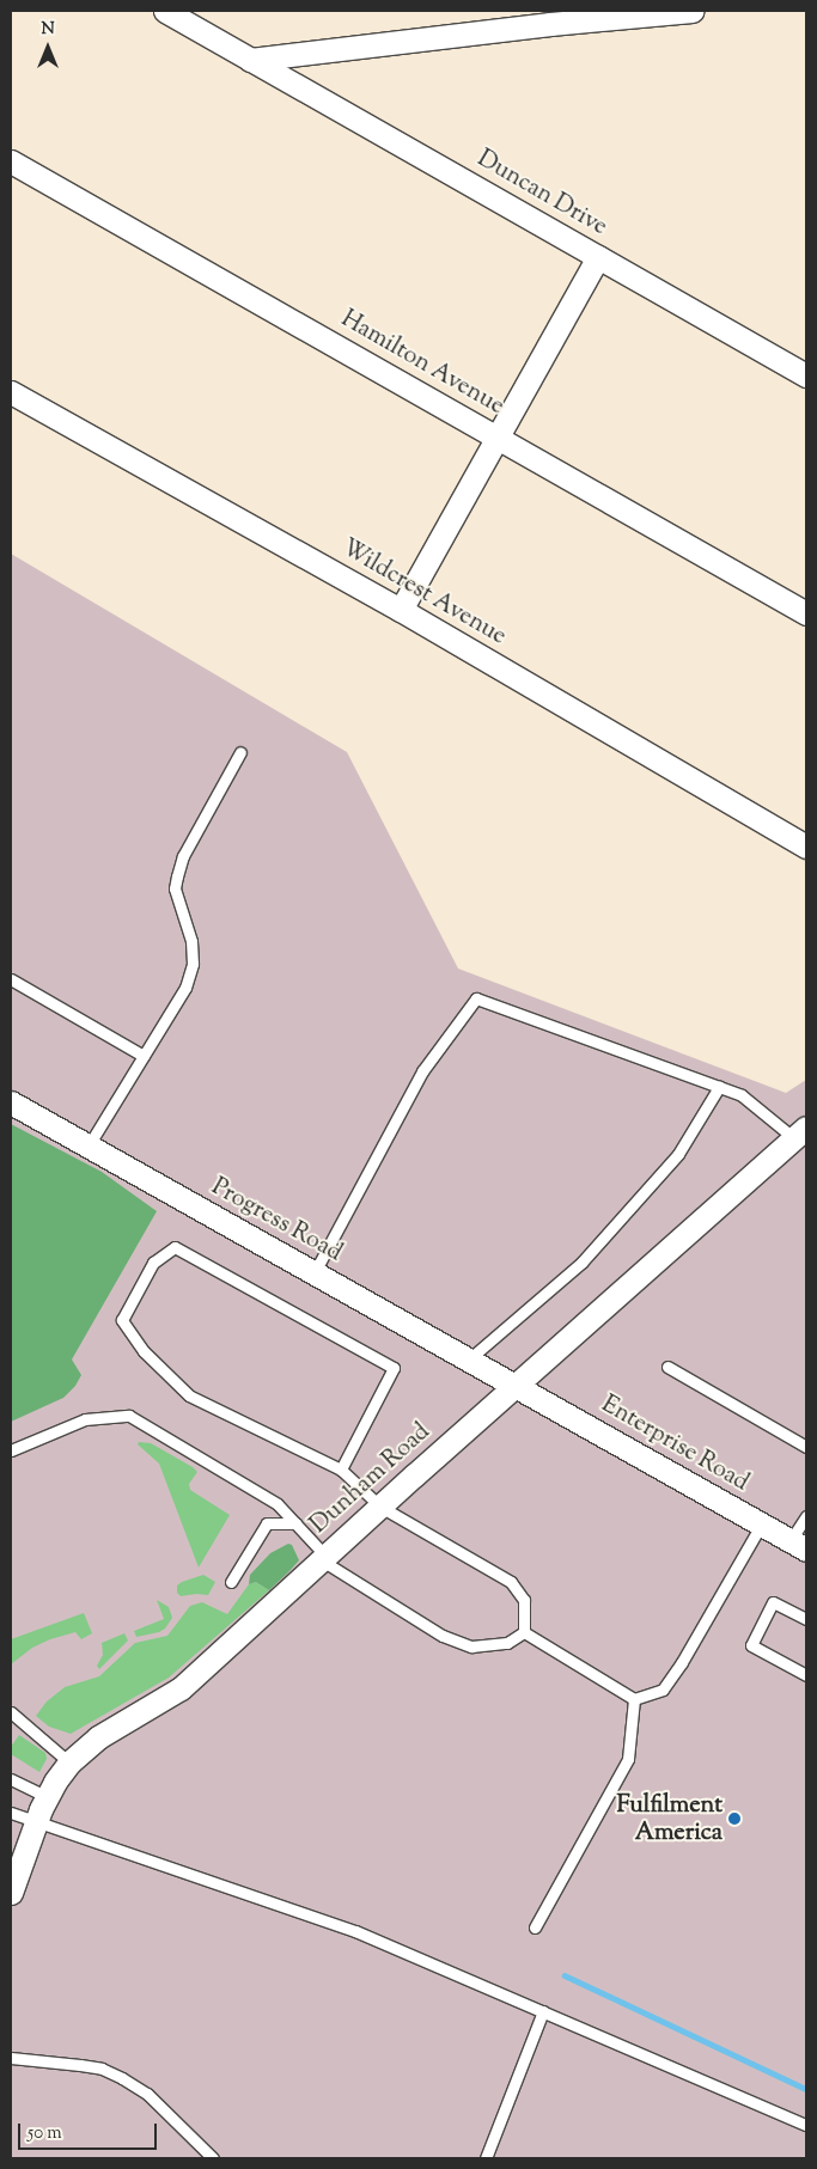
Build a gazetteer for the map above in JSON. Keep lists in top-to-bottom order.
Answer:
{
  "streets": {
    "street": [
      "Duncan Drive",
      "Hamilton Avenue",
      "Wildcrest Avenue",
      "Progress Road",
      "Enterprise Road",
      "Dunham Road"
    ]
  },
  "crossings": [
    ["Progress Road", "Enterprise Road"],
    ["Progress Road", "Dunham Road"],
    ["Enterprise Road", "Dunham Road"]
  ],
  "places": ["Fulfilment America"],
  "scale_bar": "50 m",
  "north": "top"
}
